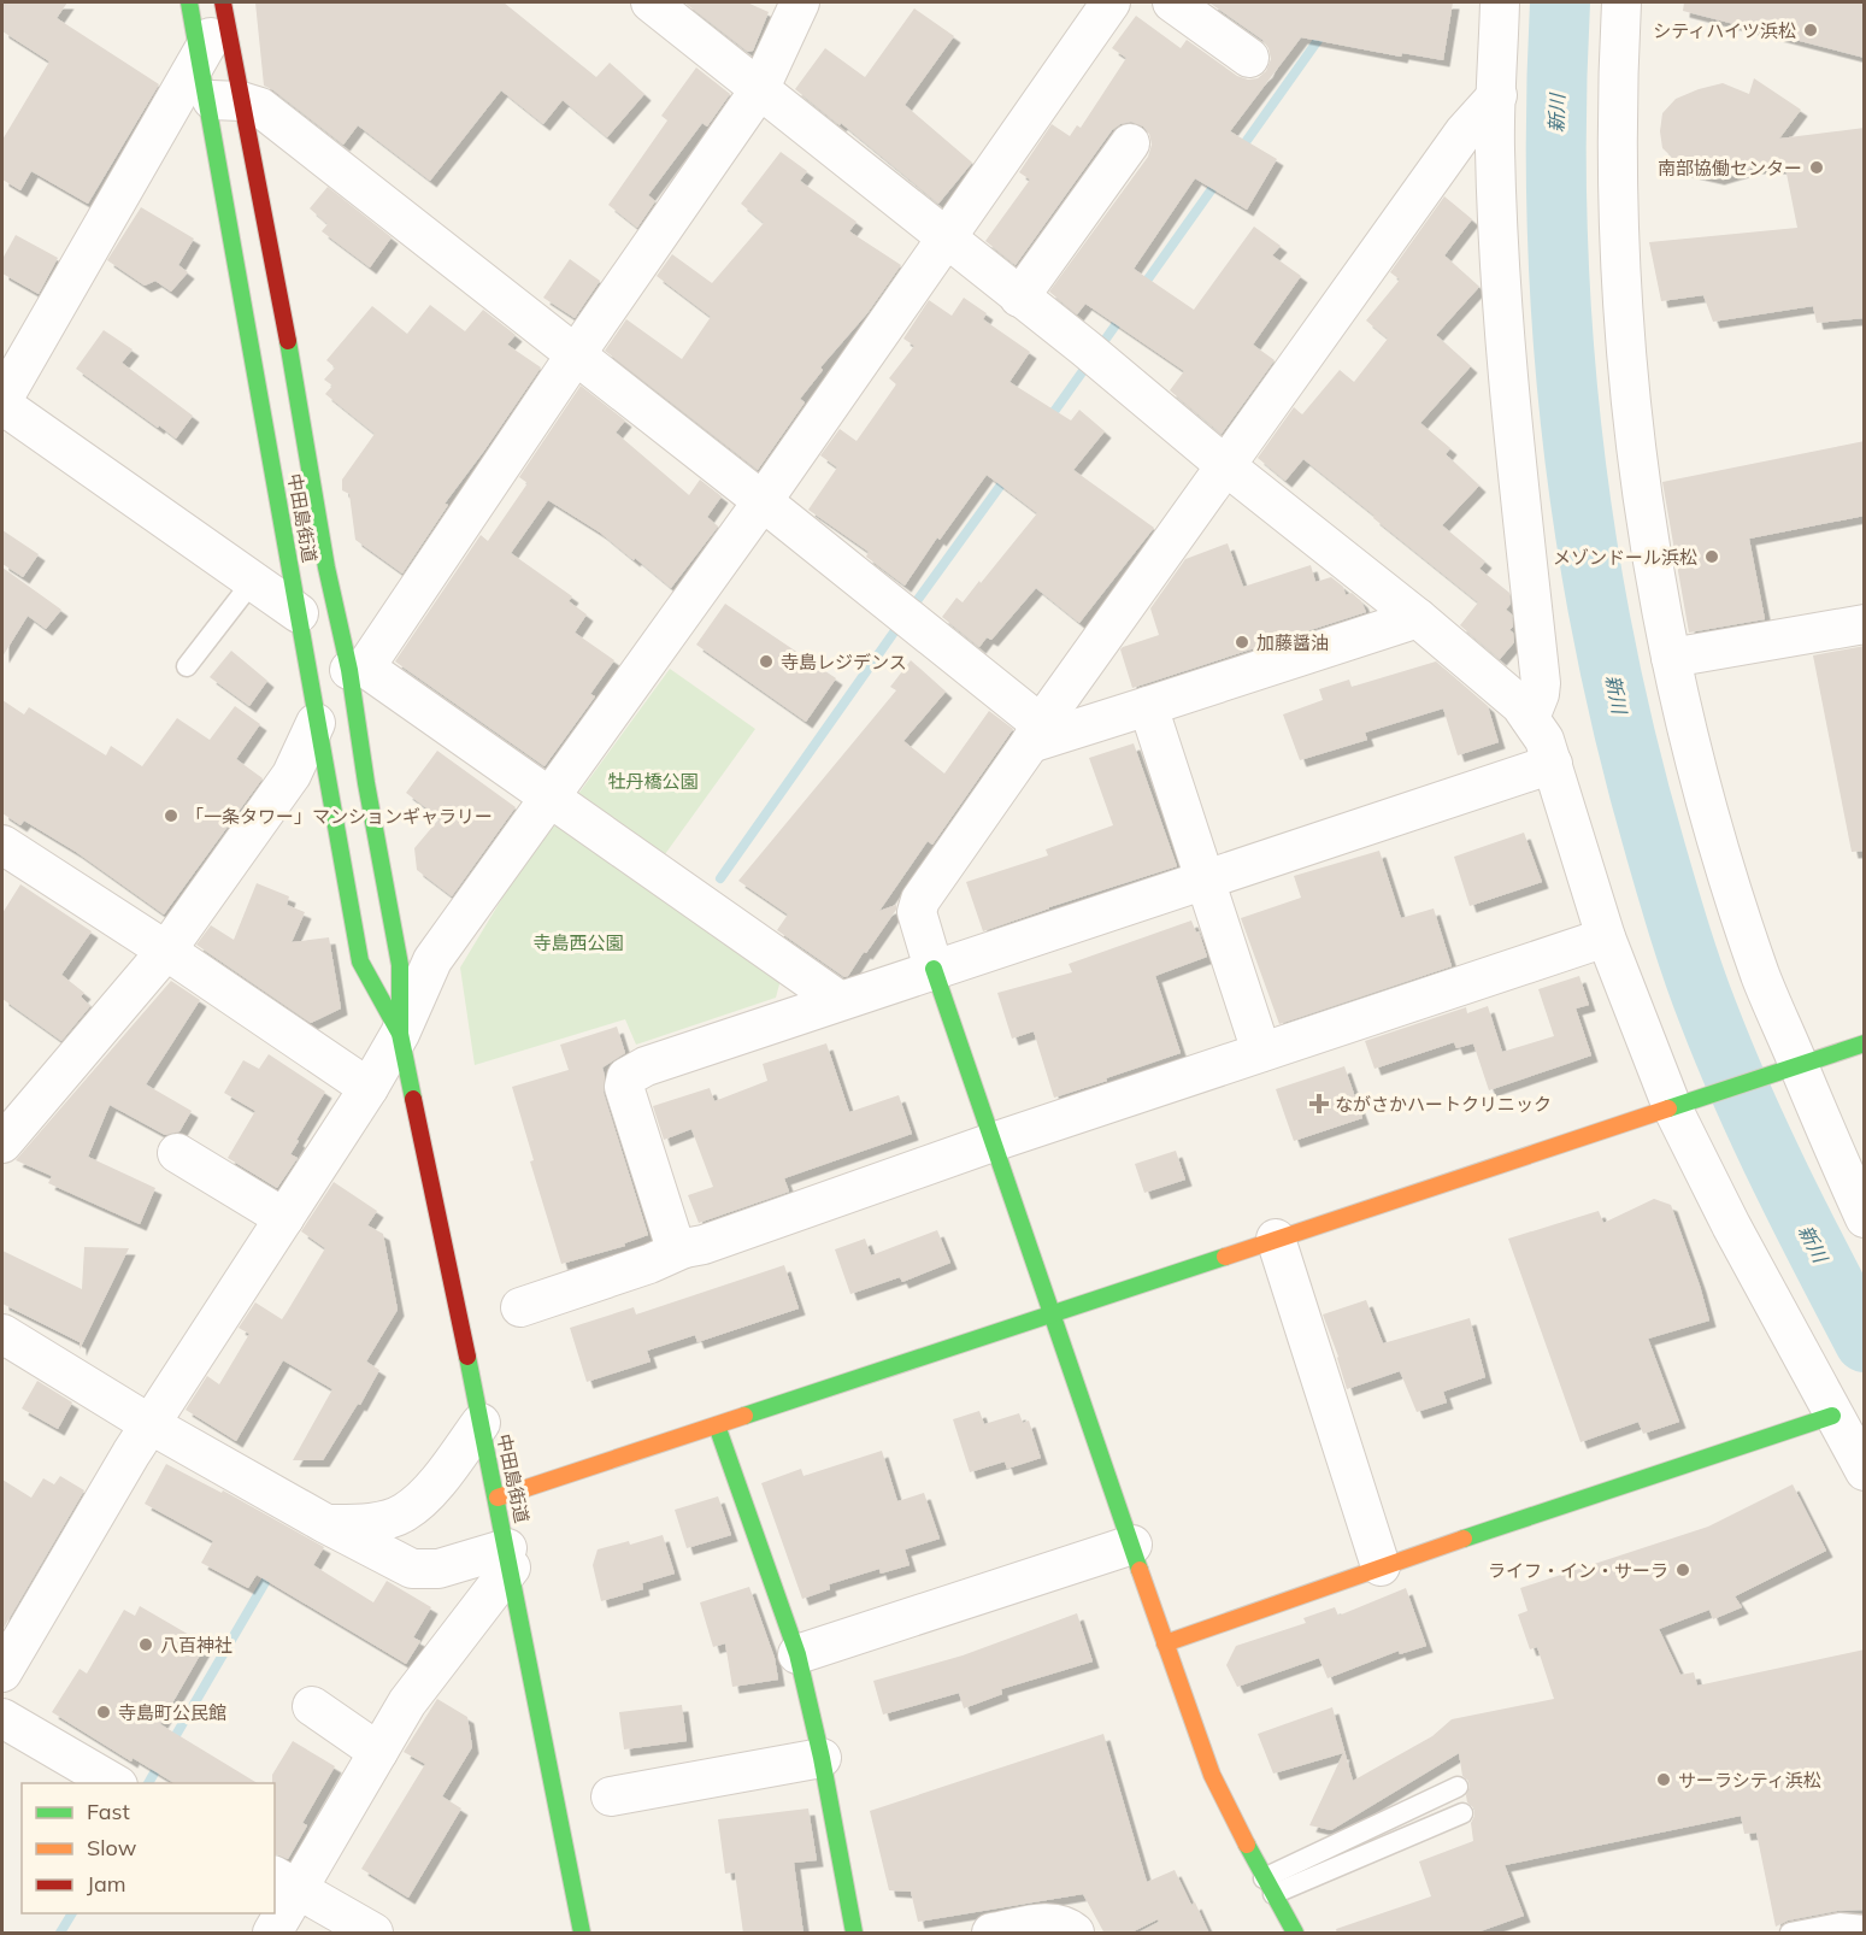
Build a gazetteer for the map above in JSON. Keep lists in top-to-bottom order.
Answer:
{
  "streets": {
    "street": ["中田島街道"]
  },
  "water": ["新川"],
  "parks": ["牡丹橋公園", "寺島西公園"],
  "places": {
    "other": [
      "シティハイツ浜松",
      "南部協働センター",
      "メゾンドール浜松",
      "加藤醤油",
      "寺島レジデンス",
      "「一条タワー」マンションギャラリー",
      "ライフ・イン・サーラ",
      "八百神社",
      "寺島町公民館",
      "サーラシティ浜松"
    ],
    "health": ["ながさかハートクリニック"]
  },
  "legend": ["Fast", "Slow", "Jam"]
}
